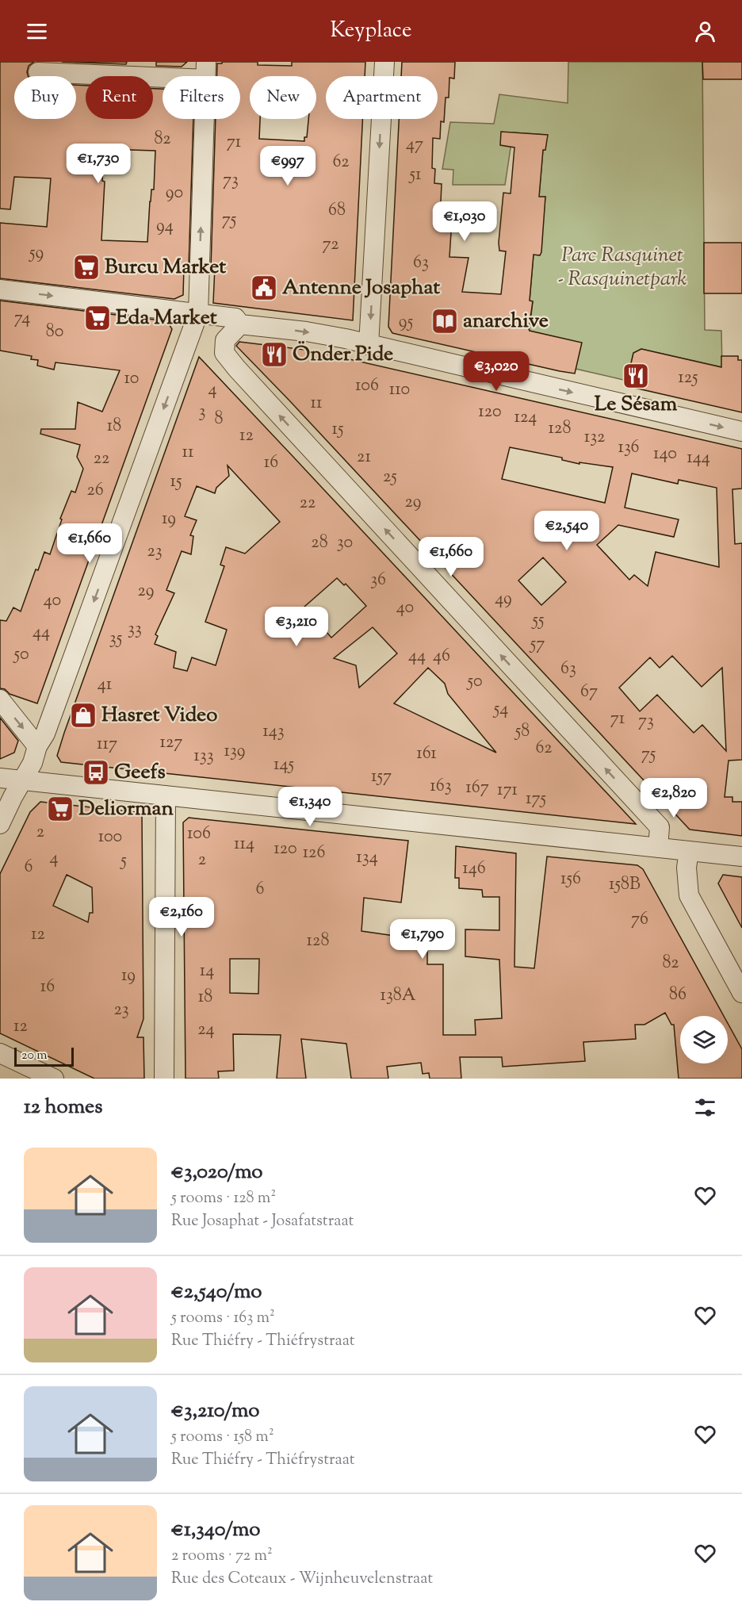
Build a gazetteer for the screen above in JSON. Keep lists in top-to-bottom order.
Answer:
{
  "parks": ["Parc Rasquinet - Rasquinetpark"],
  "places": {
    "supermarket": ["Burcu Market", "Eda Market", "Deliorman"],
    "public building": ["Antenne Josaphat"],
    "library": ["anarchive"],
    "restaurant": ["Önder Pide", "Le Sésam"],
    "shop": ["Hasret Video"],
    "bus stop": ["Geefs"]
  },
  "house_numbers": [
    "82",
    "71",
    "47",
    "62",
    "51",
    "73",
    "90",
    "68",
    "75",
    "94",
    "72",
    "59",
    "63",
    "74",
    "95",
    "80",
    "125",
    "10",
    "106",
    "4",
    "110",
    "11",
    "3",
    "120",
    "124",
    "8",
    "18",
    "128",
    "15",
    "12",
    "132",
    "136",
    "11",
    "140",
    "21",
    "144",
    "22",
    "16",
    "25",
    "15",
    "26",
    "29",
    "22",
    "19",
    "28",
    "30",
    "23",
    "36",
    "29",
    "49",
    "40",
    "40",
    "55",
    "33",
    "44",
    "35",
    "57",
    "50",
    "44",
    "46",
    "63",
    "50",
    "41",
    "67",
    "54",
    "71",
    "73",
    "143",
    "58",
    "127",
    "117",
    "62",
    "139",
    "161",
    "75",
    "133",
    "145",
    "157",
    "163",
    "167",
    "171",
    "175",
    "2",
    "106",
    "100",
    "114",
    "120",
    "126",
    "134",
    "4",
    "2",
    "5",
    "6",
    "146",
    "156",
    "158B",
    "6",
    "76",
    "12",
    "128",
    "82",
    "14",
    "19",
    "16",
    "86",
    "138A",
    "18",
    "23",
    "12",
    "24"
  ],
  "scale_bar": "20 m",
  "page": {
    "header": "Keyplace",
    "chip": [
      "Buy",
      "Rent",
      "Filters",
      "New",
      "Apartment"
    ],
    "price": [
      "€1,730",
      "€997",
      "€1,030",
      "€3,020",
      "€2,540",
      "€1,660",
      "€1,660",
      "€3,210",
      "€2,820",
      "€1,340",
      "€2,160",
      "€1,790"
    ],
    "scale": "20 m",
    "heading": "12 homes",
    "list": [
      {
        "name": "€3,020/mo",
        "note": "5 rooms · 128 m² · Rue Josaphat - Josafatstraat"
      },
      {
        "name": "€2,540/mo",
        "note": "5 rooms · 163 m² · Rue Thiéfry - Thiéfrystraat"
      },
      {
        "name": "€3,210/mo",
        "note": "5 rooms · 158 m² · Rue Thiéfry - Thiéfrystraat"
      },
      {
        "name": "€1,340/mo",
        "note": "2 rooms · 72 m² · Rue des Coteaux - Wijnheuvelenstraat"
      }
    ]
  }
}
